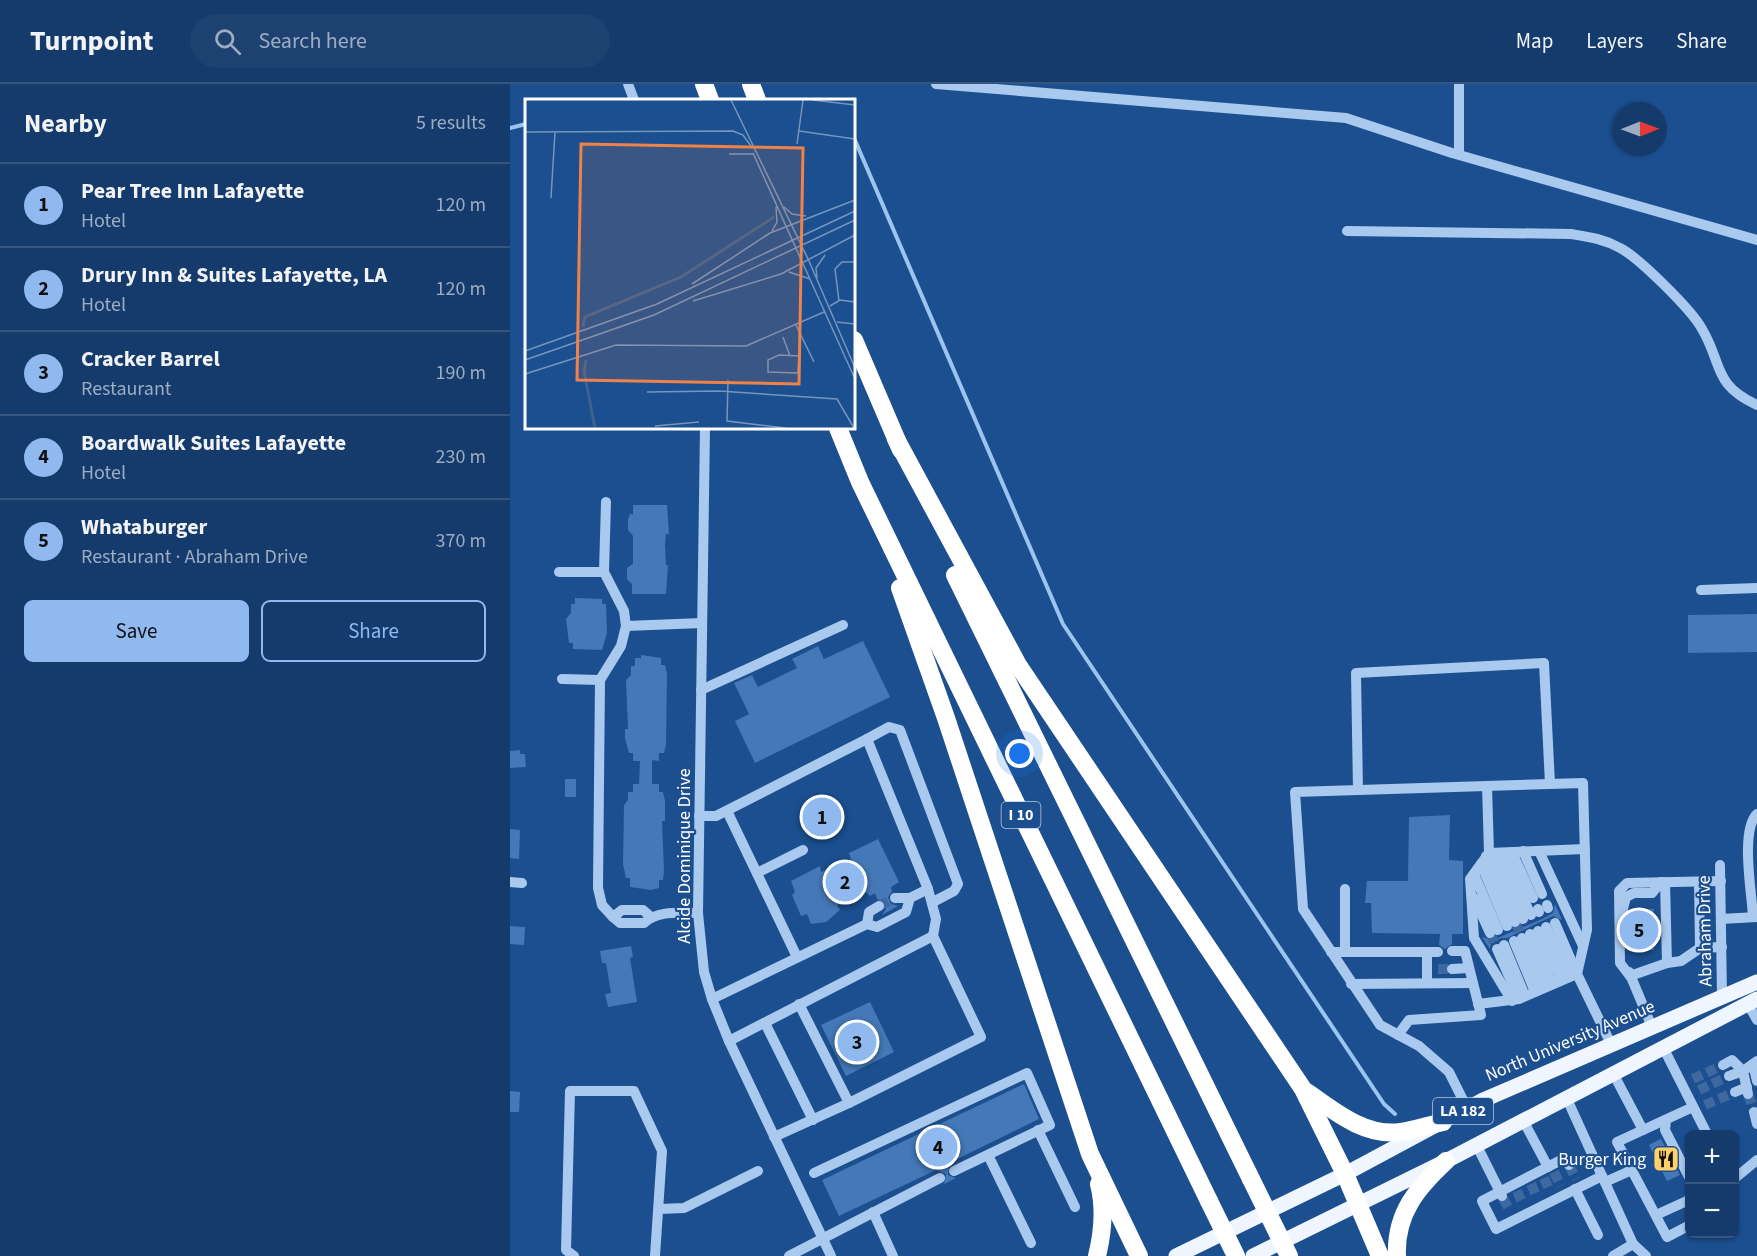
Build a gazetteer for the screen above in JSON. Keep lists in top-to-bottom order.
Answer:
{
  "streets": {
    "highway": ["I 10"],
    "main road": ["North University Avenue", "LA 182"],
    "street": ["Alcide Dominique Drive", "Abraham Drive"]
  },
  "crossings": [
    ["Abraham Drive", "North University Avenue"]
  ],
  "places": {
    "restaurant": ["Burger King"]
  },
  "north": "right",
  "page": {
    "header": "Turnpoint",
    "search": "Search here",
    "nav": ["Map", "Layers", "Share"],
    "heading": ["Nearby", "5 results"],
    "list": [
      {
        "mark": "1",
        "name": "Pear Tree Inn Lafayette",
        "note": "Hotel",
        "value": "120 m"
      },
      {
        "mark": "2",
        "name": "Drury Inn & Suites Lafayette, LA",
        "note": "Hotel",
        "value": "120 m"
      },
      {
        "mark": "3",
        "name": "Cracker Barrel",
        "note": "Restaurant",
        "value": "190 m"
      },
      {
        "mark": "4",
        "name": "Boardwalk Suites Lafayette",
        "note": "Hotel",
        "value": "230 m"
      },
      {
        "mark": "5",
        "name": "Whataburger",
        "note": "Restaurant · Abraham Drive",
        "value": "370 m"
      }
    ],
    "buttons": ["Save", "Share"],
    "pins": [
      "1",
      "2",
      "5",
      "3",
      "4"
    ],
    "map_buttons": ["+", "−"]
  }
}
